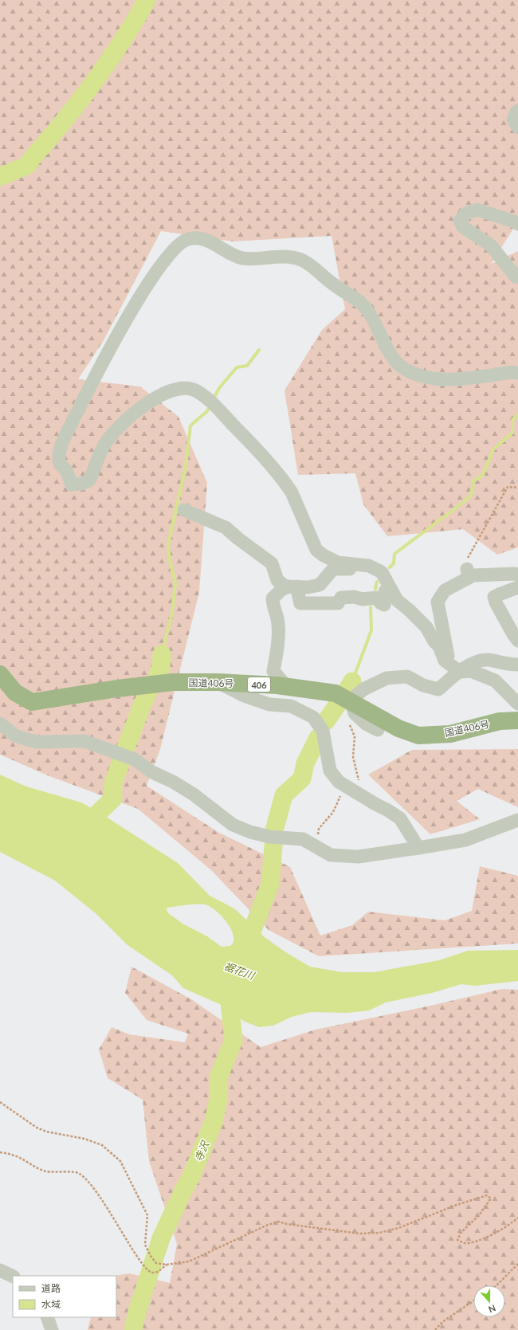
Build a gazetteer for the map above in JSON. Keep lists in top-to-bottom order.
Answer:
{
  "streets": {
    "highway": ["国道406号", "406"]
  },
  "water": ["裾花川", "寺沢"],
  "legend": ["道路", "水域"],
  "north": "bottom"
}
